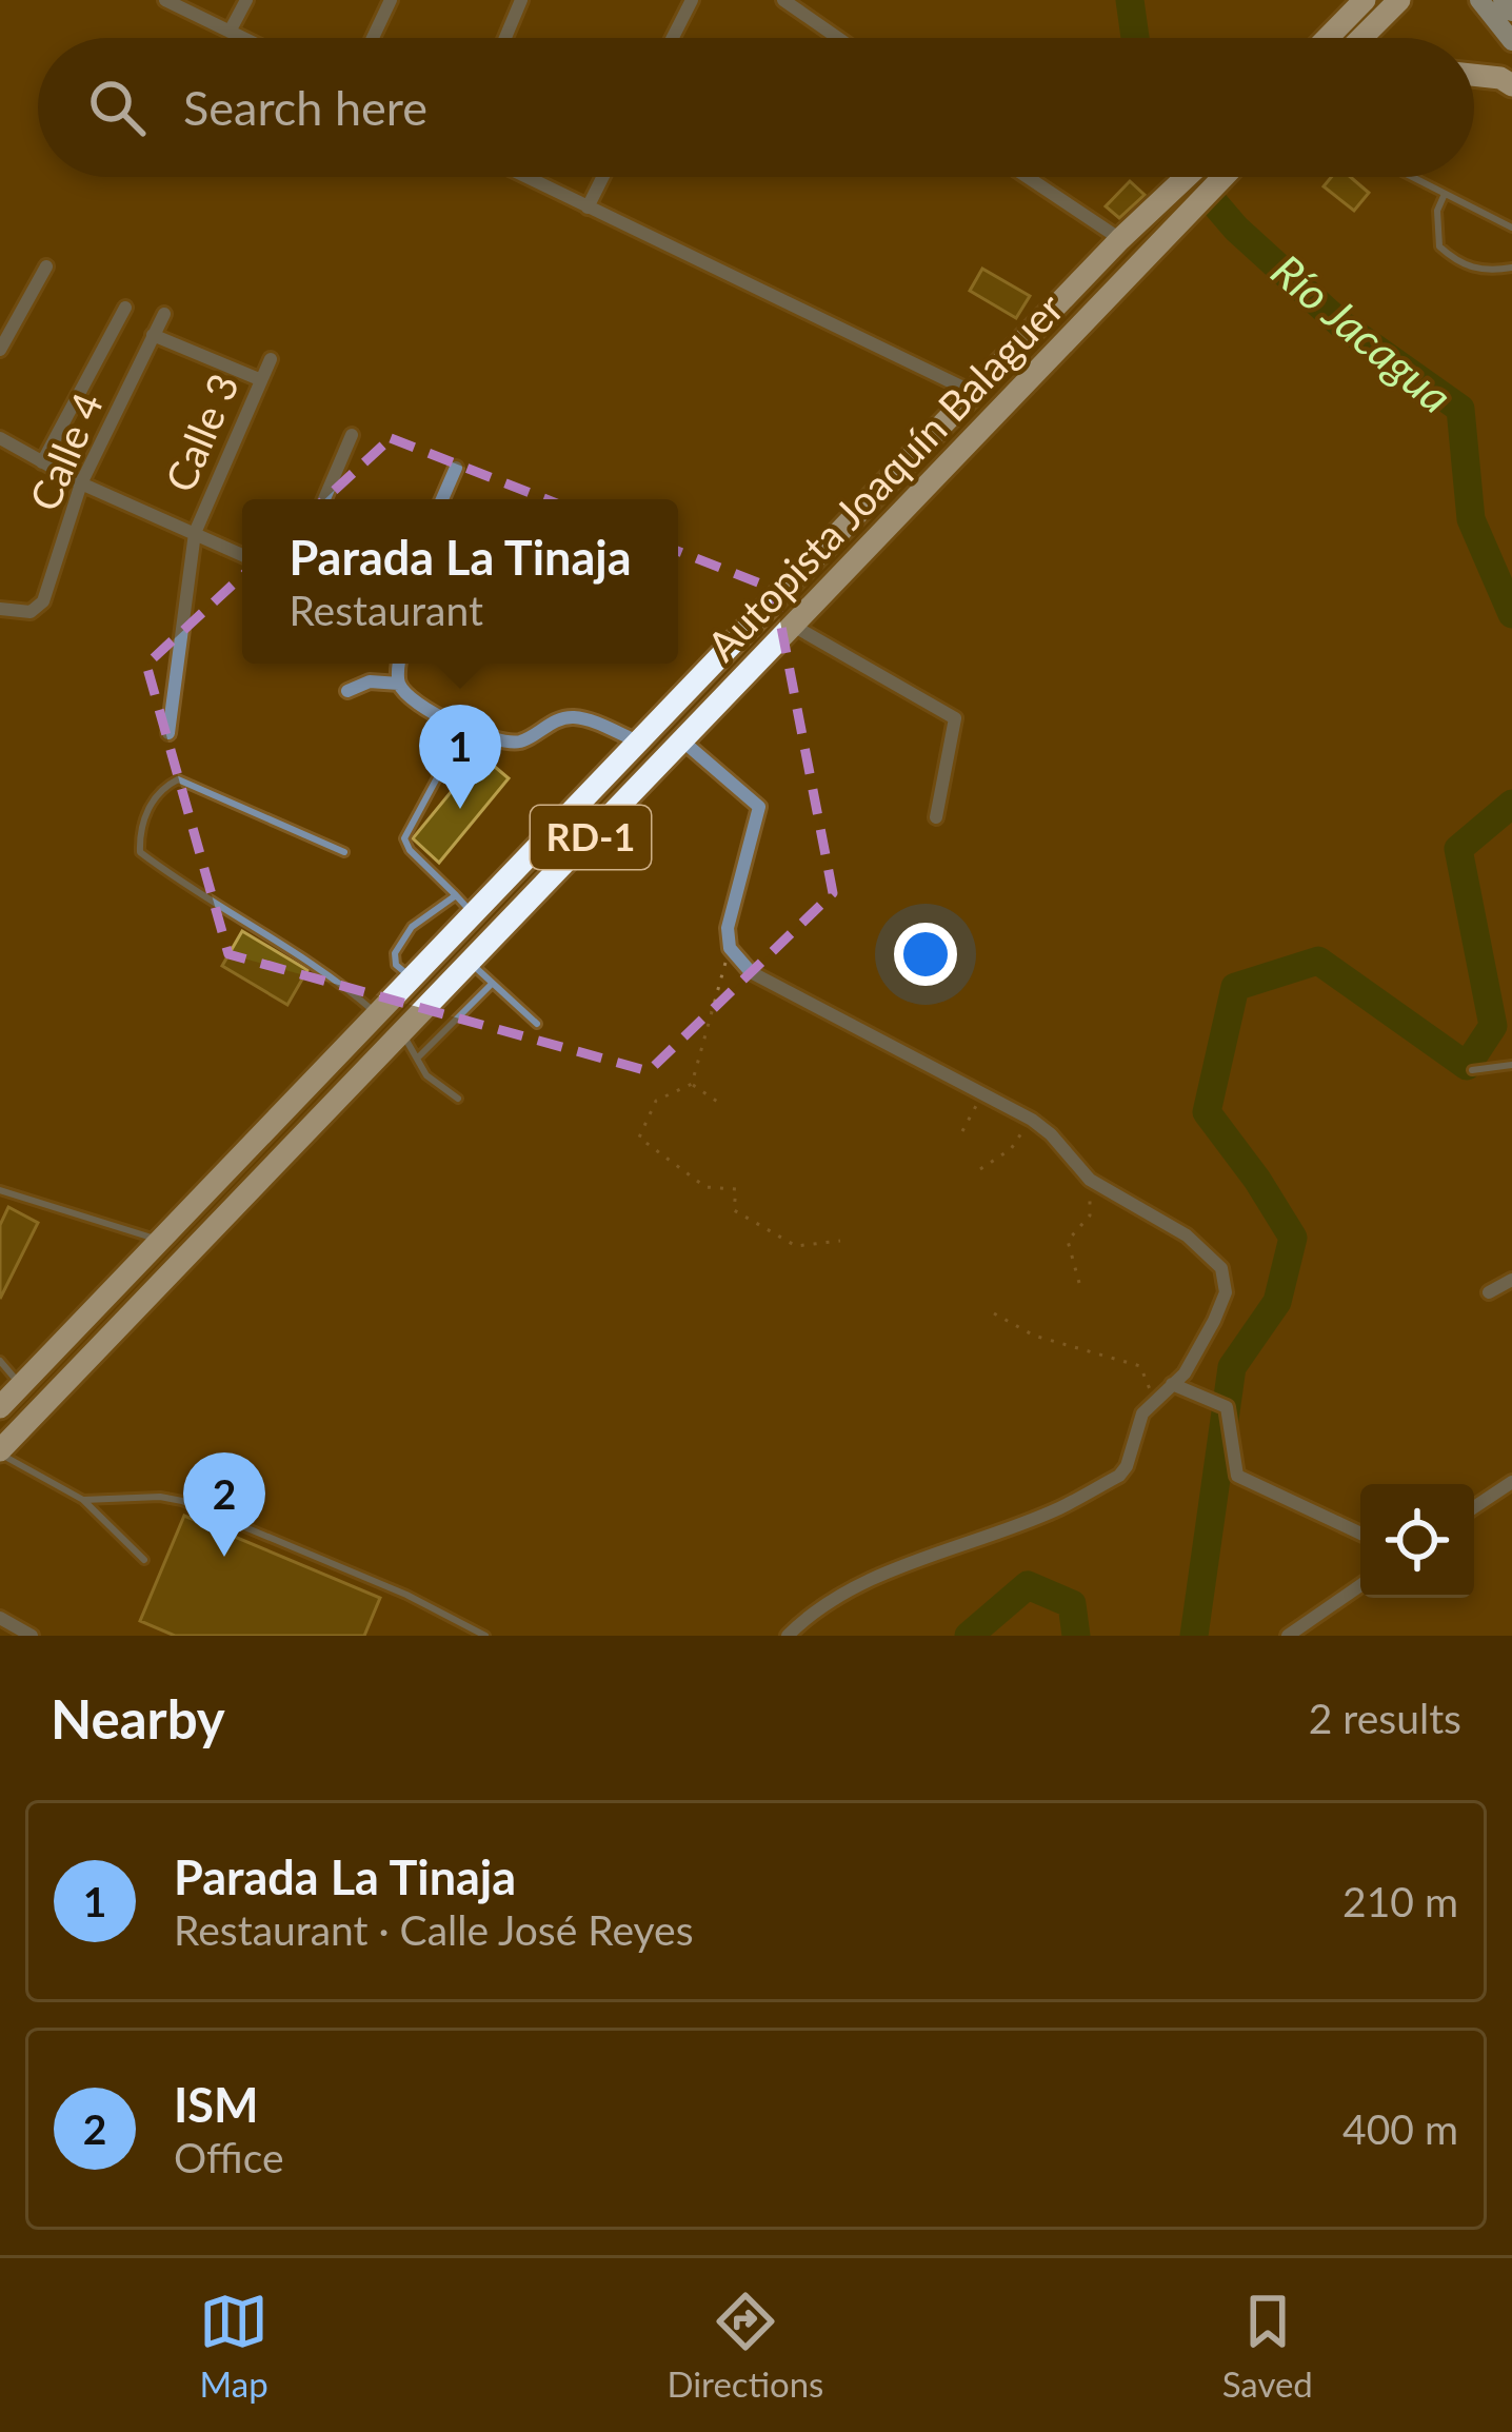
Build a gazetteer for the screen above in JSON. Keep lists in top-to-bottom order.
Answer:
{
  "streets": {
    "highway": ["Autopista Joaquín Balaguer", "RD-1"],
    "street": ["Calle 3", "Calle 4"]
  },
  "water": ["Río Jacagua"],
  "page": {
    "search": "Search here",
    "popup": ["Parada La Tinaja", "Restaurant"],
    "pins": ["1", "2"],
    "heading": ["Nearby", "2 results"],
    "list": [
      {
        "mark": "1",
        "name": "Parada La Tinaja",
        "note": "Restaurant · Calle José Reyes",
        "value": "210 m"
      },
      {
        "mark": "2",
        "name": "ISM",
        "note": "Office",
        "value": "400 m"
      }
    ],
    "nav": ["Map", "Directions", "Saved"]
  }
}
